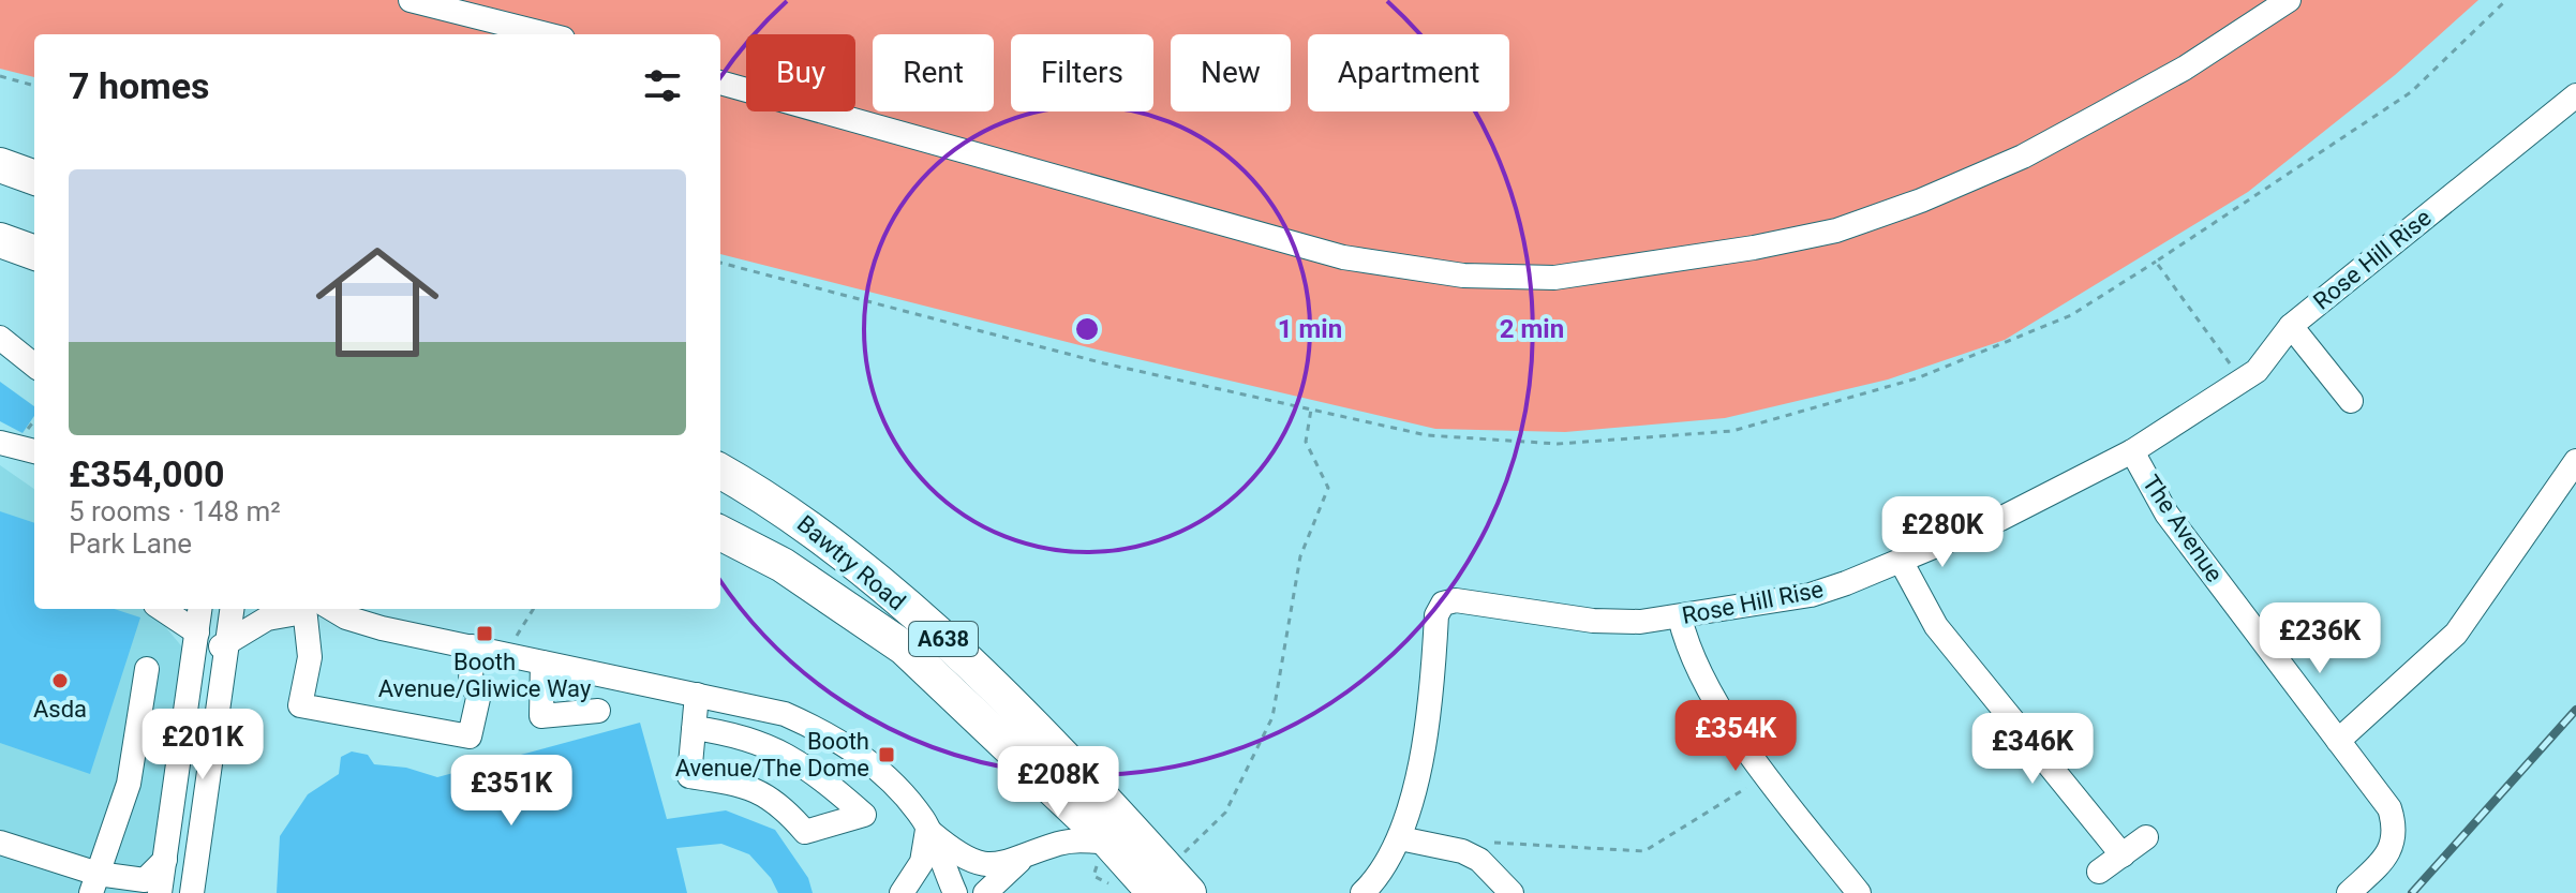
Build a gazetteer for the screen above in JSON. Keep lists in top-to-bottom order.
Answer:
{
  "streets": {
    "highway": ["Bawtry Road", "A638"],
    "street": ["Rose Hill Rise", "The Avenue"]
  },
  "crossings": [
    ["Rose Hill Rise", "The Avenue"]
  ],
  "places": {
    "transit": ["Booth Avenue/Gliwice Way", "Booth Avenue/The Dome"],
    "other": ["Asda"]
  },
  "page": {
    "chip": [
      "Buy",
      "Rent",
      "Filters",
      "New",
      "Apartment"
    ],
    "heading": "7 homes",
    "list": [
      {
        "name": "£354,000",
        "note": "5 rooms · 148 m² · Park Lane"
      }
    ],
    "price": [
      "£280K",
      "£236K",
      "£354K",
      "£201K",
      "£346K",
      "£208K",
      "£351K"
    ]
  },
  "rings": ["1 min", "2 min"]
}
